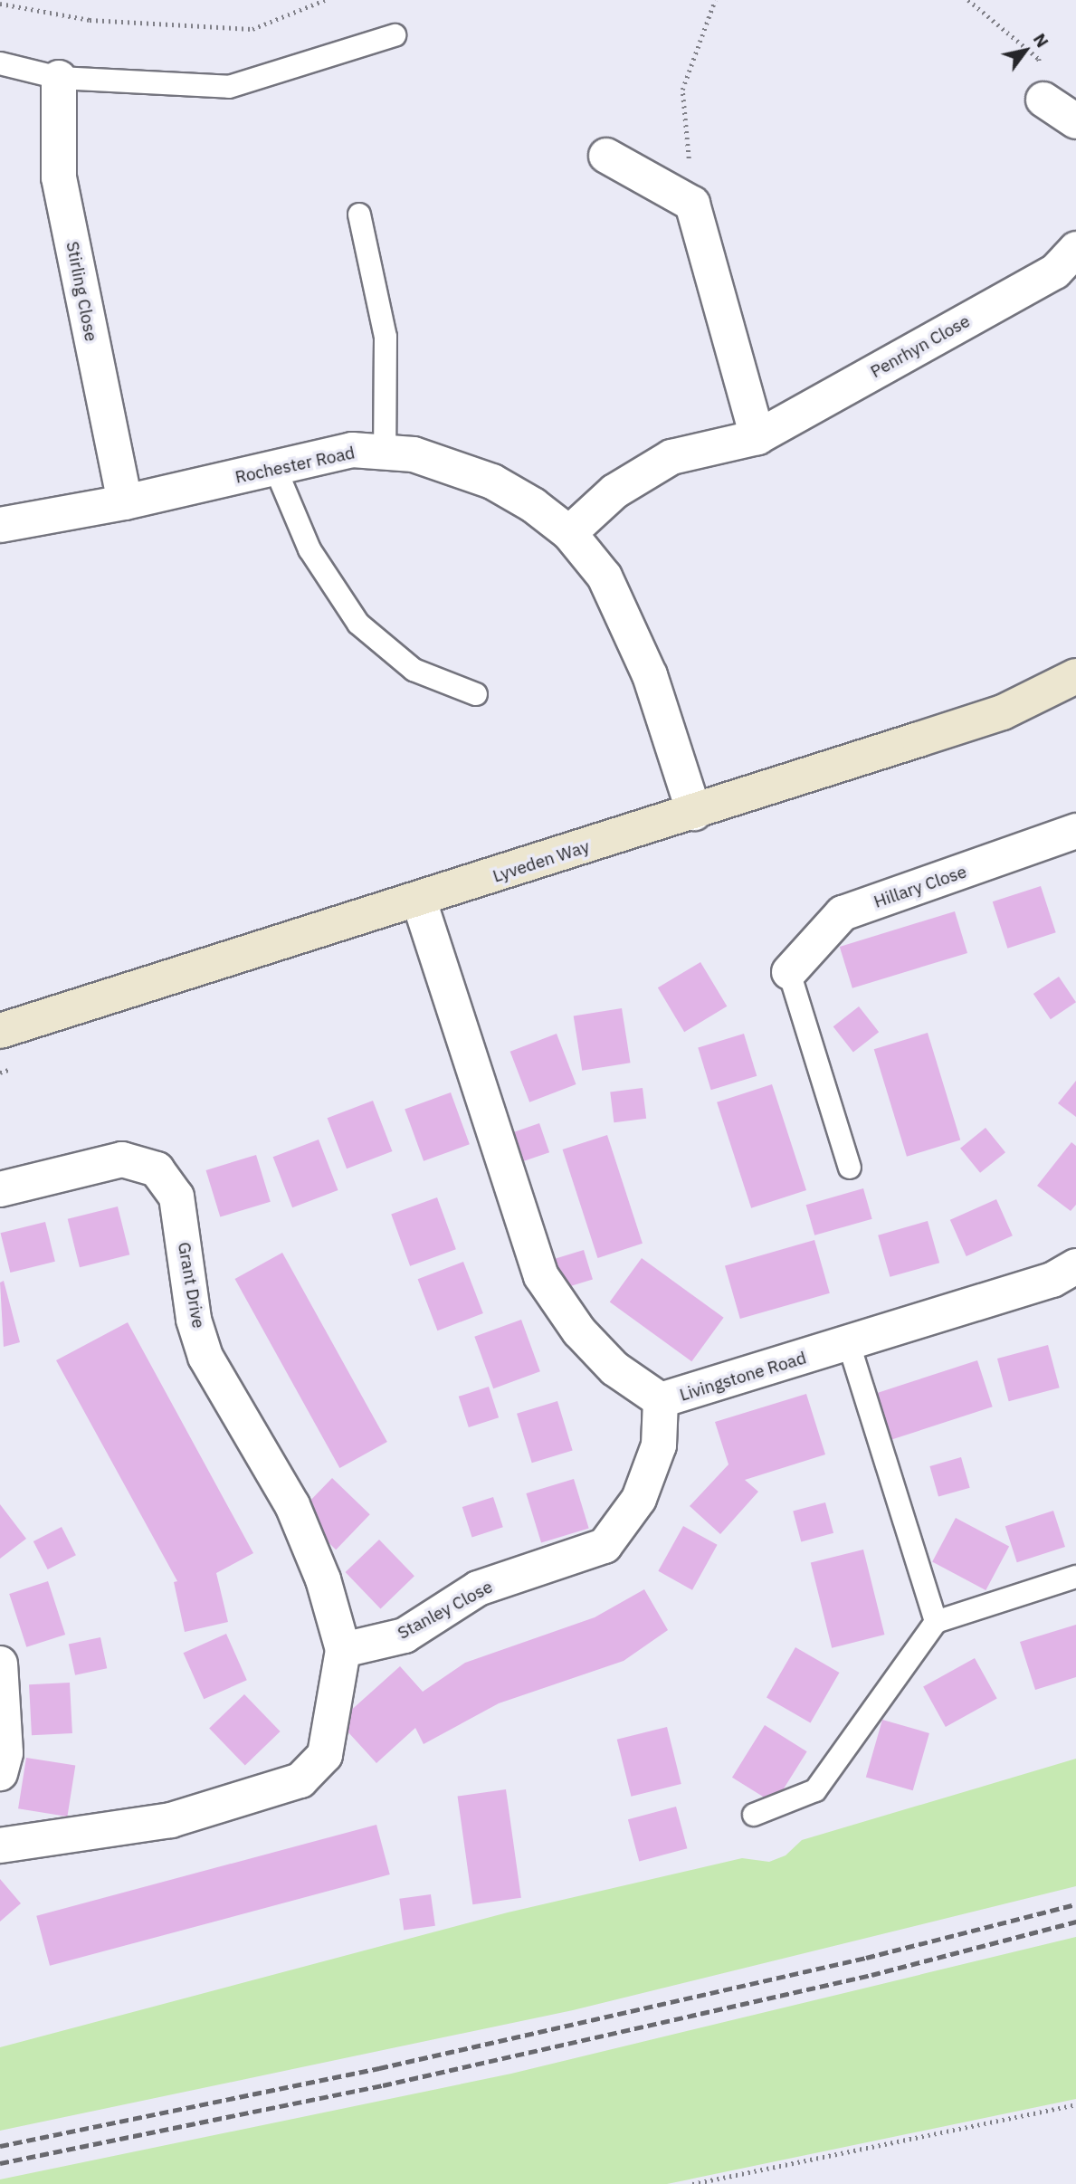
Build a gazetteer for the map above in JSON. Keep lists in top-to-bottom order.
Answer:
{
  "streets": {
    "street": [
      "Stirling Close",
      "Penrhyn Close",
      "Rochester Road",
      "Lyveden Way",
      "Hillary Close",
      "Grant Drive",
      "Livingstone Road",
      "Stanley Close"
    ]
  },
  "crossings": [
    ["Stirling Close", "Rochester Road"],
    ["Penrhyn Close", "Rochester Road"],
    ["Rochester Road", "Lyveden Way"],
    ["Lyveden Way", "Livingstone Road"],
    ["Grant Drive", "Stanley Close"],
    ["Livingstone Road", "Stanley Close"]
  ],
  "north": "top right"
}
